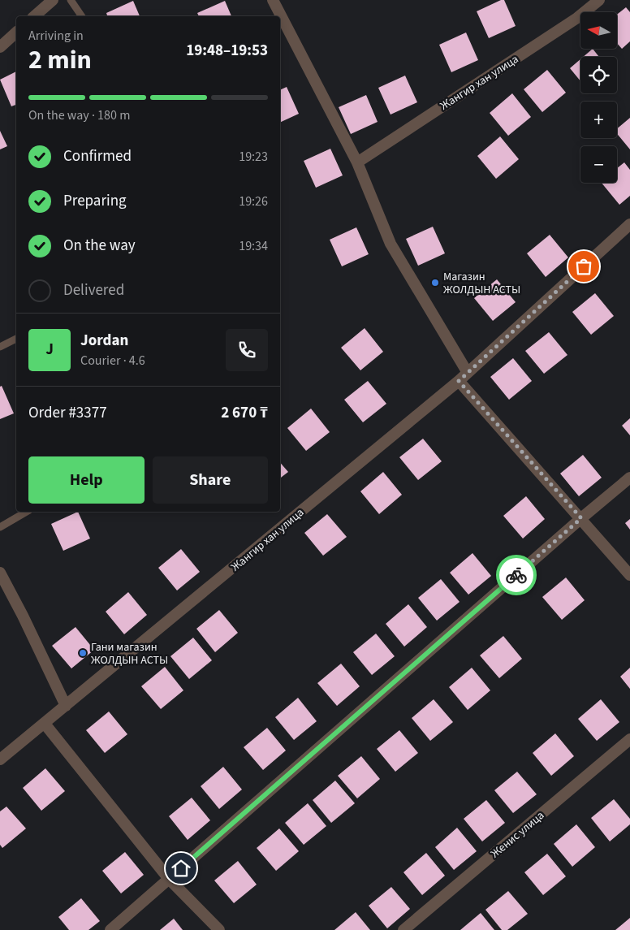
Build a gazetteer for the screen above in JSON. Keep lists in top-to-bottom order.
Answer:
{
  "streets": {
    "street": ["Жангир хан улица", "Женис улица"]
  },
  "places": ["Магазин ЖОЛДЫН АСТЫ", "Гани магазин ЖОЛДЫН АСТЫ"],
  "north": "left",
  "page": {
    "map_buttons": ["+", "−"],
    "heading": ["2 min", "Arriving in", "19:48–19:53"],
    "panel": [
      "Jordan",
      "Courier · 4.6",
      "Order #3377",
      "2 670 ₸"
    ],
    "bar": "On the way · 180 m",
    "list": [
      ["Confirmed", "19:23"],
      ["Preparing", "19:26"],
      ["On the way", "19:34"],
      "Delivered"
    ],
    "round": "J",
    "buttons": ["Help", "Share"]
  }
}
